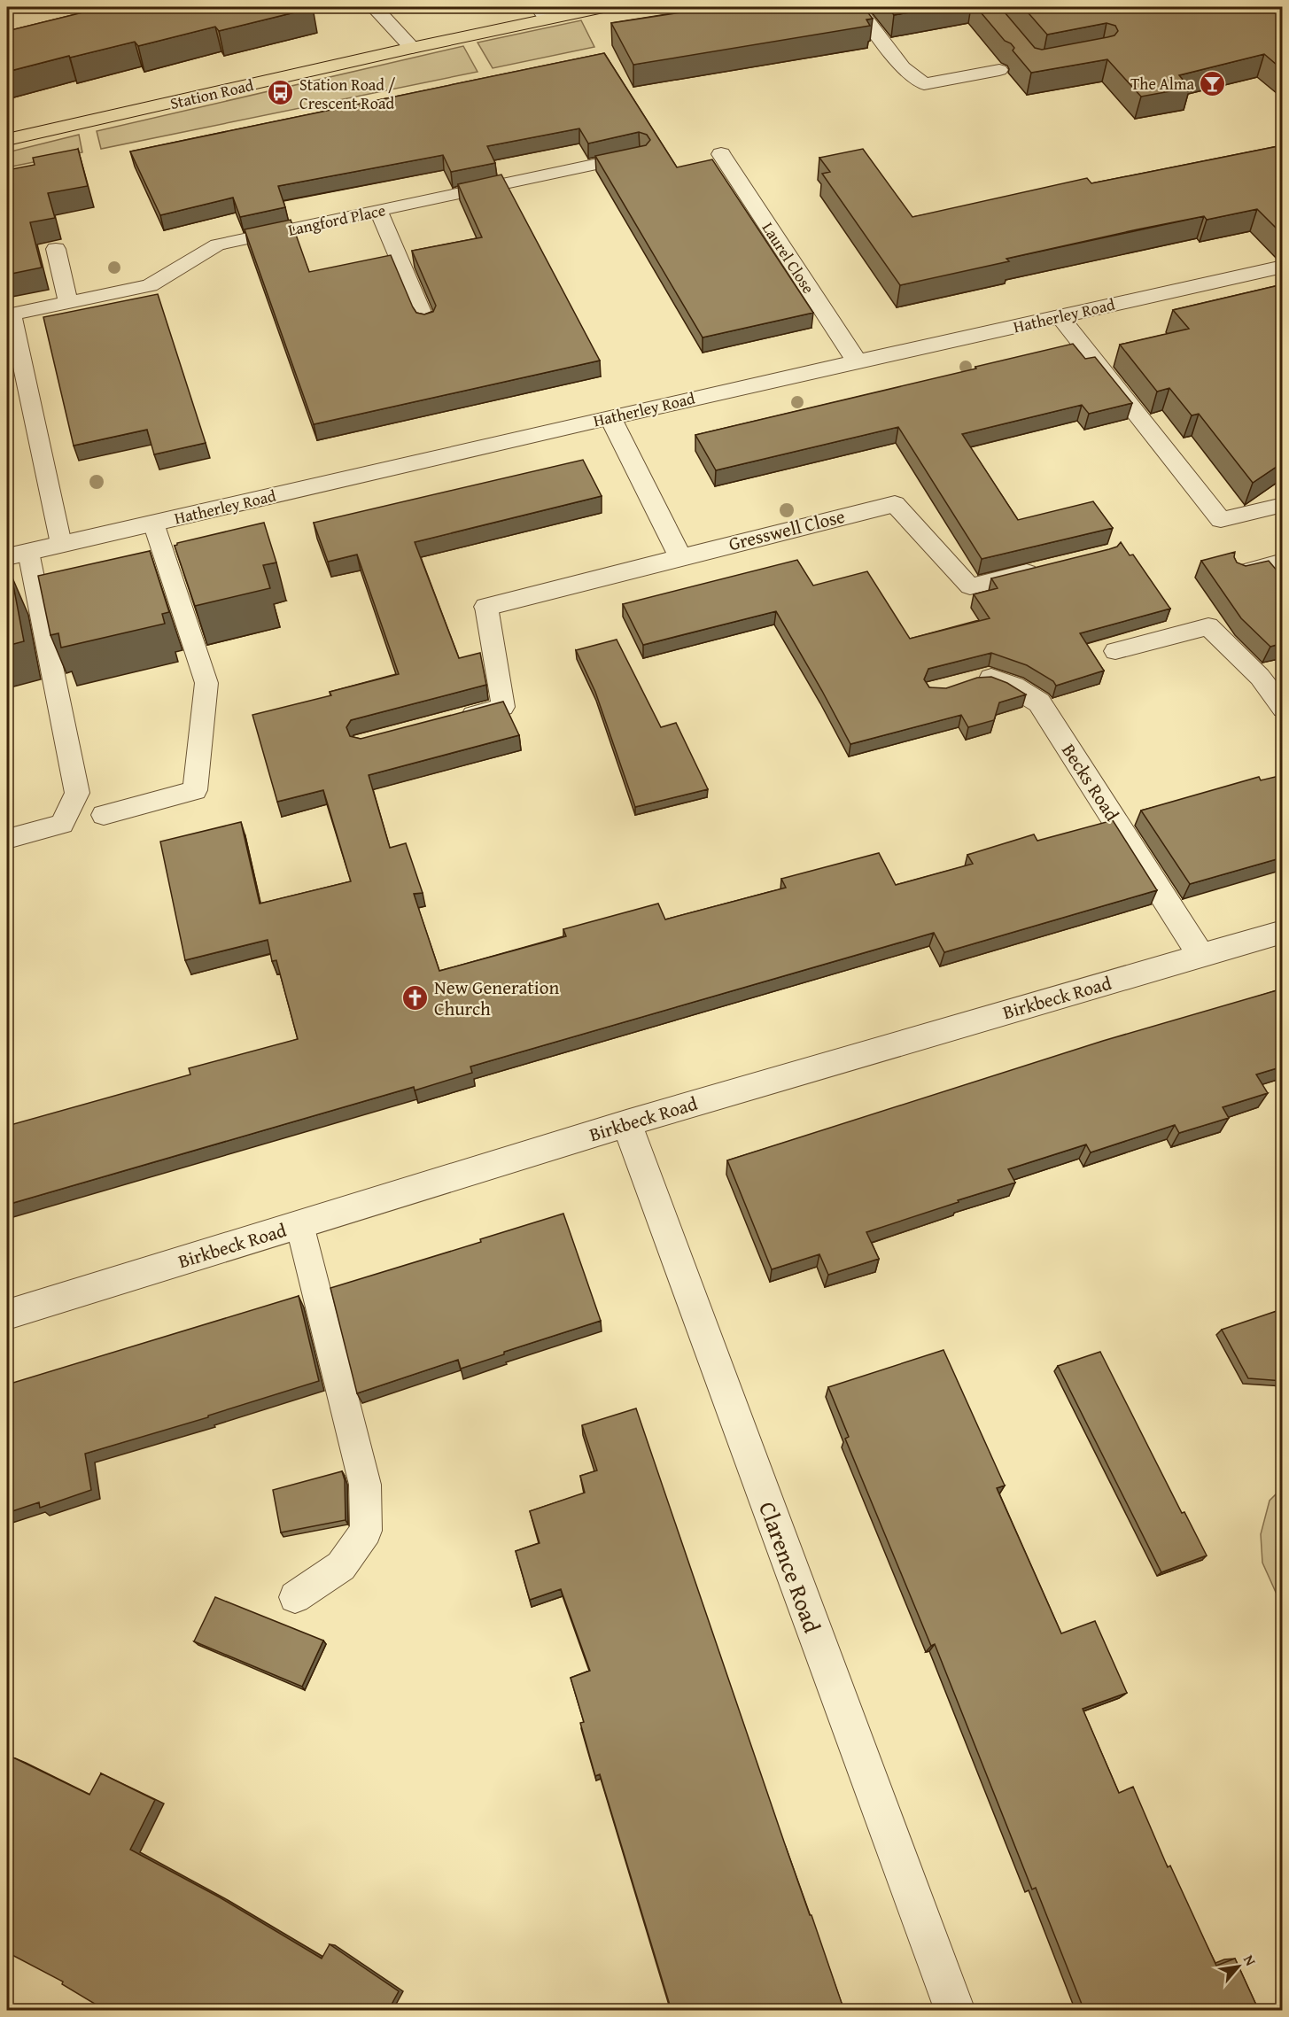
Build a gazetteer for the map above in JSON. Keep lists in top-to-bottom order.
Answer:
{
  "streets": {
    "main road": ["Station Road"],
    "street": [
      "Laurel Close",
      "Hatherley Road",
      "Gresswell Close",
      "Becks Road",
      "Birkbeck Road",
      "Clarence Road"
    ],
    "lane": ["Langford Place"]
  },
  "crossings": [
    ["Langford Place", "Hatherley Road"],
    ["Laurel Close", "Hatherley Road"],
    ["Becks Road", "Birkbeck Road"],
    ["Birkbeck Road", "Clarence Road"]
  ],
  "places": {
    "bar": ["The Alma"],
    "bus stop": ["Station Road / Crescent Road"],
    "church": ["New Generation Church"]
  },
  "north": "top right"
}
